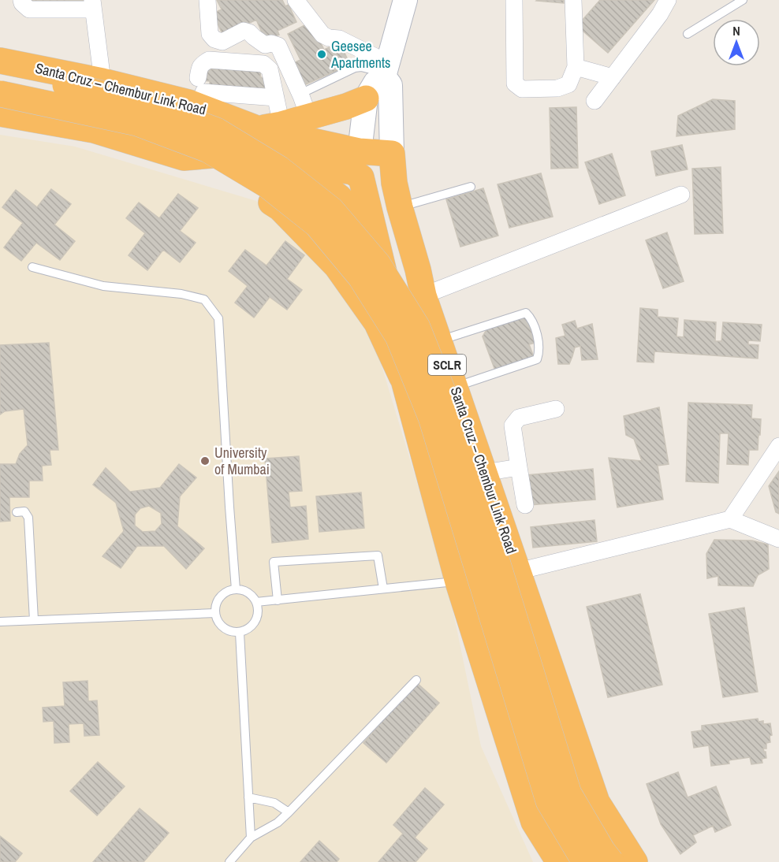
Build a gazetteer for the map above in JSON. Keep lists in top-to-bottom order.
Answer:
{
  "streets": {
    "highway": ["Santa Cruz – Chembur Link Road", "SCLR"]
  },
  "places": ["Geesee Apartments", "University of Mumbai"],
  "north": "top"
}
